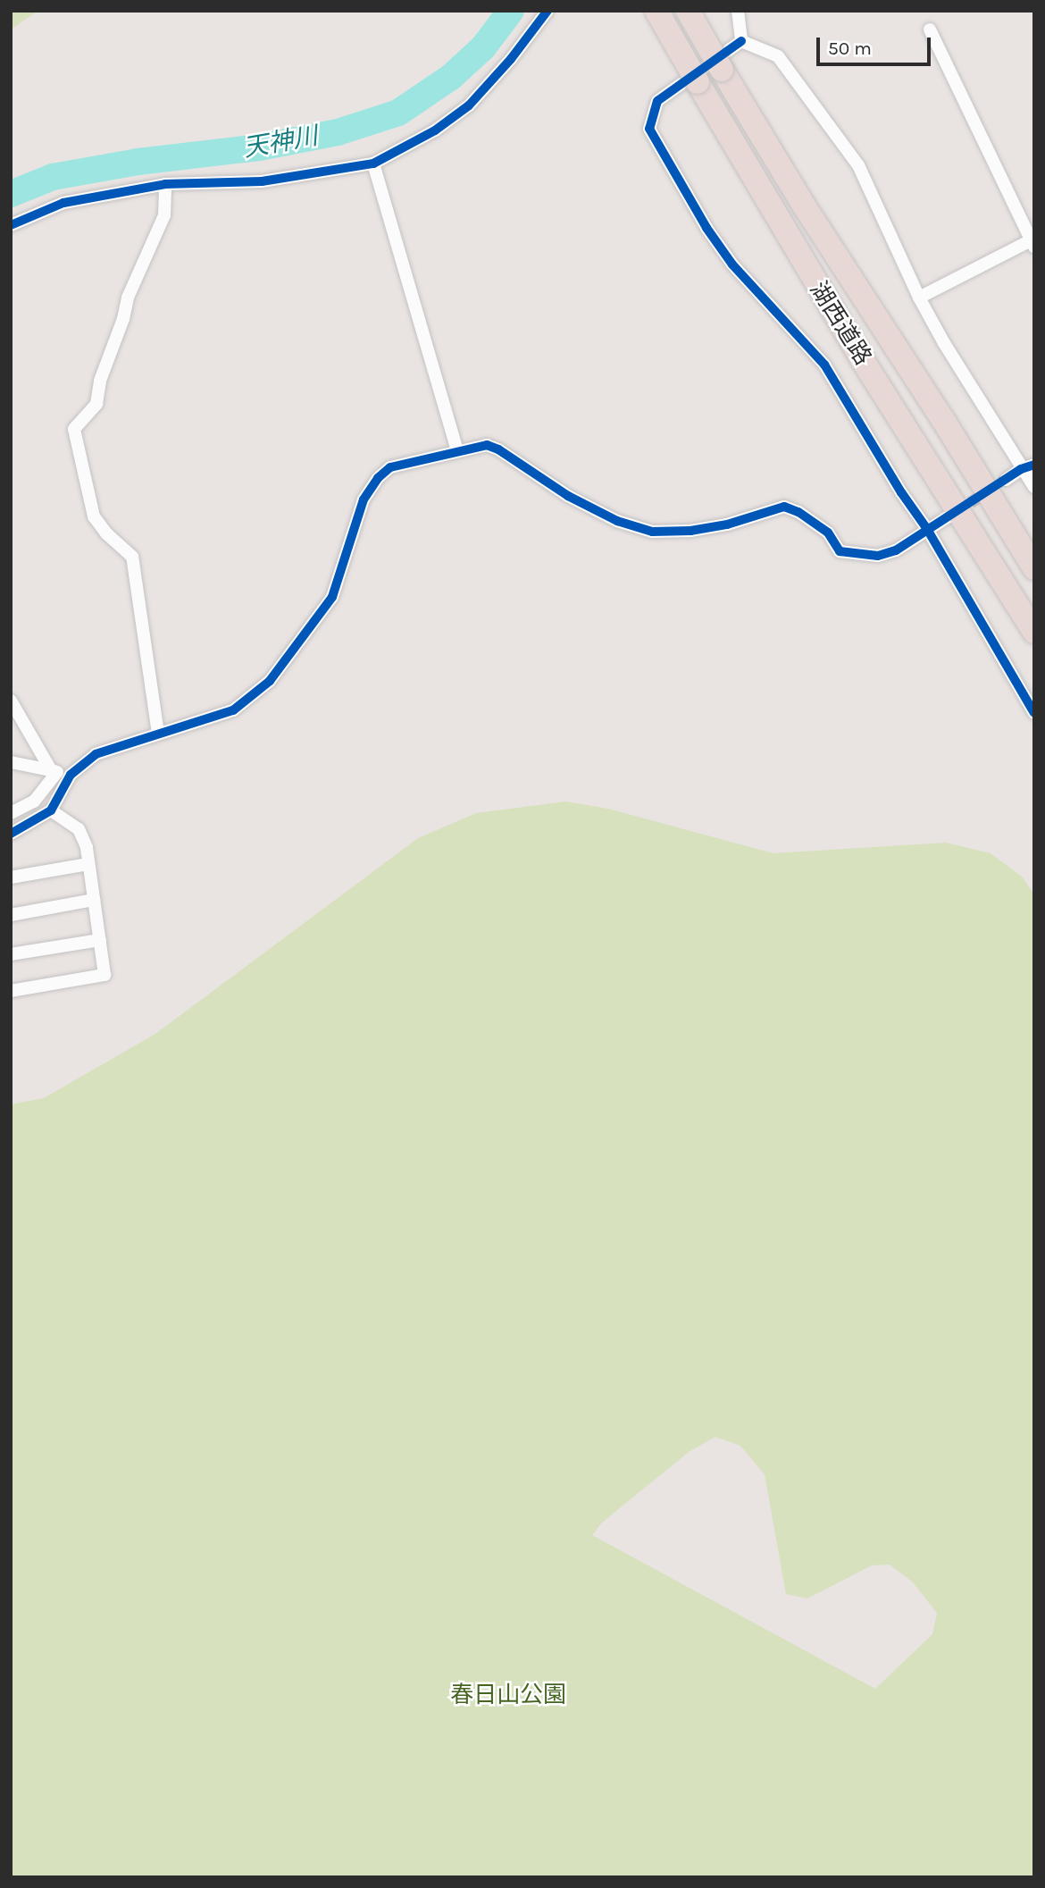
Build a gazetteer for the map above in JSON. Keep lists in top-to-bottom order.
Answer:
{
  "streets": {
    "highway": ["湖西道路"]
  },
  "water": ["天神川"],
  "parks": ["春日山公園"],
  "scale_bar": "50 m"
}
